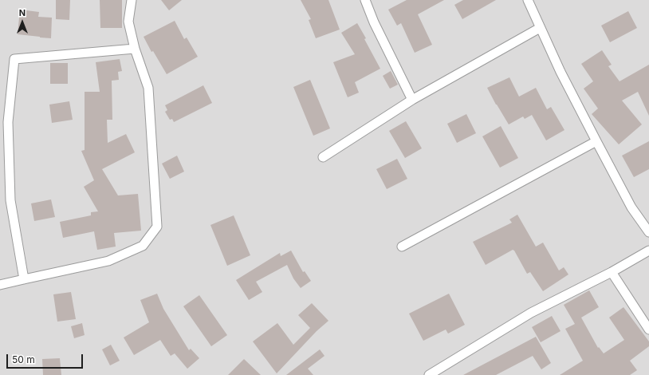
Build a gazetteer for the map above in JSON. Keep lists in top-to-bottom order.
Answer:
{
  "scale_bar": "50 m",
  "north": "top"
}
